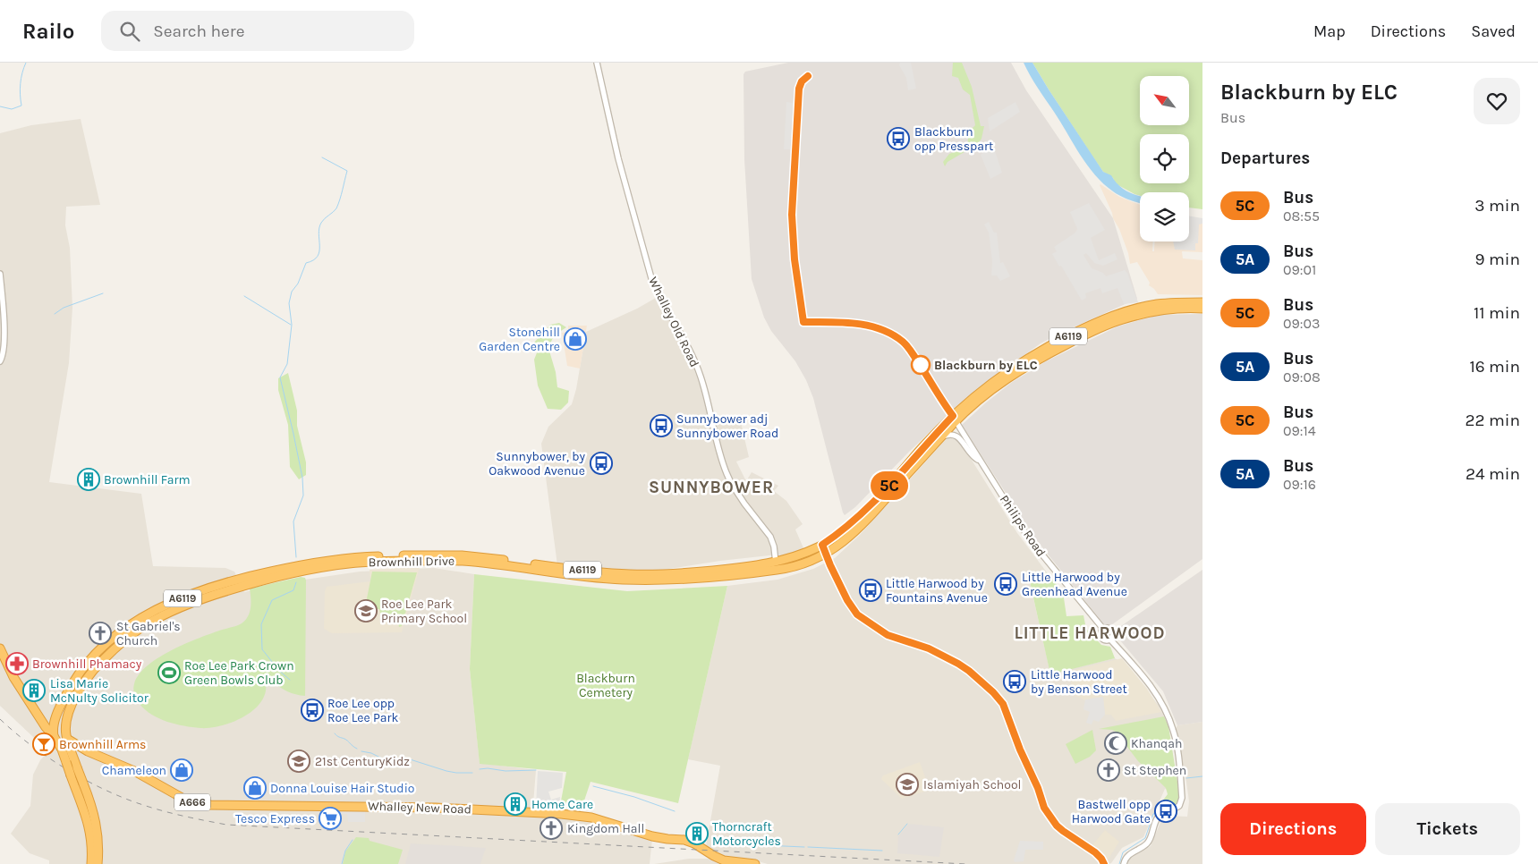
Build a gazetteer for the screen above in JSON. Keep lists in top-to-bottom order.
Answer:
{
  "streets": {
    "highway": [
      "A6119",
      "Brownhill Drive",
      "A666",
      "Whalley New Road"
    ],
    "street": ["Whalley Old Road", "Philips Road"]
  },
  "crossings": [
    ["Whalley Old Road", "Brownhill Drive"],
    ["A6119", "Philips Road"],
    ["A6119", "Brownhill Drive"],
    ["A6119", "A666"],
    ["A6119", "Whalley New Road"],
    ["Brownhill Drive", "A666"],
    ["Brownhill Drive", "Whalley New Road"],
    ["A666", "Whalley New Road"]
  ],
  "districts": ["SUNNYBOWER", "LITTLE HARWOOD"],
  "parks": ["Blackburn Cemetery"],
  "places": {
    "bus stop": [
      "Blackburn opp Presspart",
      "Sunnybower adj Sunnybower Road",
      "Sunnybower, by Oakwood Avenue",
      "Little Harwood by Greenhead Avenue",
      "Little Harwood by Fountains Avenue",
      "Little Harwood by Benson Street",
      "Roe Lee opp Roe Lee Park",
      "Bastwell opp Harwood Gate"
    ],
    "shop": ["Stonehill Garden Centre", "Chameleon", "Donna Louise Hair Studio"],
    "other": ["Blackburn by ELC"],
    "building": [
      "Brownhill Farm",
      "Lisa Marie McNulty Solicitor",
      "Home Care",
      "Thorncraft Motorcycles"
    ],
    "school or university": ["Roe Lee Park Primary School", "21st CenturyKidz", "Islamiyah School"],
    "church": ["St Gabriel's Church", "St Stephen", "Kingdom Hall"],
    "pharmacy": ["Brownhill Phamacy"],
    "sports": ["Roe Lee Park Crown Green Bowls Club"],
    "mosque": ["Khanqah"],
    "bar": ["Brownhill Arms"],
    "supermarket": ["Tesco Express"]
  },
  "lines": ["bus line 5C"],
  "north": "top left",
  "page": {
    "header": "Railo",
    "search": "Search here",
    "nav": ["Map", "Directions", "Saved"],
    "on_map": "5C",
    "heading": [
      ["Blackburn by ELC", "Bus"],
      "Departures"
    ],
    "list": [
      {
        "mark": "5C",
        "name": "Bus",
        "note": "08:55",
        "value": "3 min"
      },
      {
        "mark": "5A",
        "name": "Bus",
        "note": "09:01",
        "value": "9 min"
      },
      {
        "mark": "5C",
        "name": "Bus",
        "note": "09:03",
        "value": "11 min"
      },
      {
        "mark": "5A",
        "name": "Bus",
        "note": "09:08",
        "value": "16 min"
      },
      {
        "mark": "5C",
        "name": "Bus",
        "note": "09:14",
        "value": "22 min"
      },
      {
        "mark": "5A",
        "name": "Bus",
        "note": "09:16",
        "value": "24 min"
      }
    ],
    "buttons": ["Directions", "Tickets"]
  }
}
